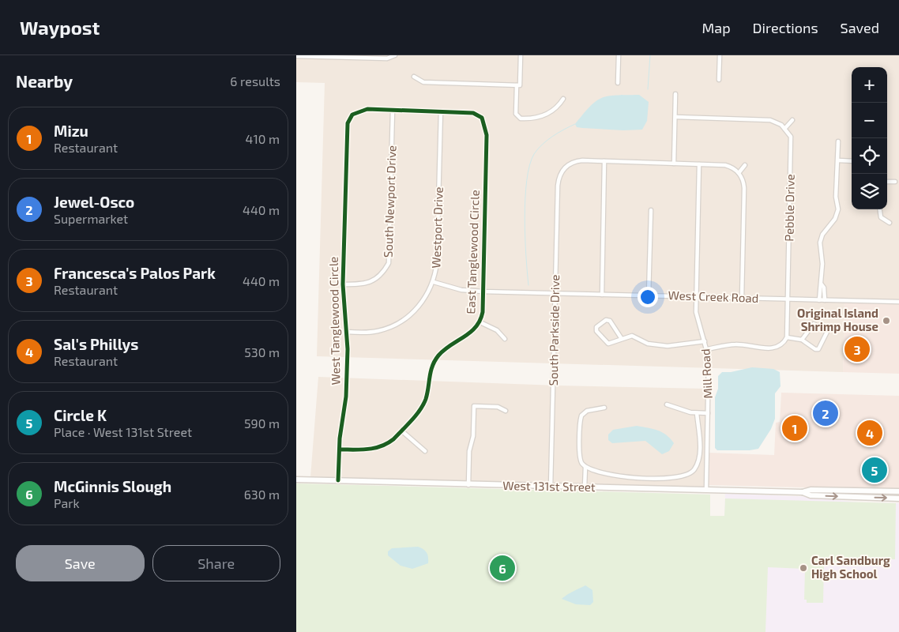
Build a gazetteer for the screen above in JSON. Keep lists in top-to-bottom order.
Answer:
{
  "streets": {
    "street": [
      "South Newport Drive",
      "Pebble Drive",
      "Westport Drive",
      "East Tanglewood Circle",
      "West Creek Road",
      "West Tanglewood Circle",
      "South Parkside Drive",
      "Mill Road",
      "West 131st Street"
    ]
  },
  "crossings": [
    ["South Newport Drive", "West Tanglewood Circle"],
    ["Pebble Drive", "West Creek Road"],
    ["Westport Drive", "East Tanglewood Circle"],
    ["Westport Drive", "West Creek Road"],
    ["Westport Drive", "West Tanglewood Circle"],
    ["East Tanglewood Circle", "West Creek Road"],
    ["East Tanglewood Circle", "West Tanglewood Circle"],
    ["West Creek Road", "South Parkside Drive"],
    ["West Creek Road", "Mill Road"],
    ["West Tanglewood Circle", "West 131st Street"],
    ["South Parkside Drive", "West 131st Street"],
    ["Mill Road", "West 131st Street"]
  ],
  "places": ["Original Island Shrimp House", "Carl Sandburg High School"],
  "page": {
    "header": "Waypost",
    "nav": ["Map", "Directions", "Saved"],
    "heading": ["Nearby", "6 results"],
    "map_buttons": ["+", "−"],
    "list": [
      {
        "mark": "1",
        "name": "Mizu",
        "note": "Restaurant",
        "value": "410 m"
      },
      {
        "mark": "2",
        "name": "Jewel-Osco",
        "note": "Supermarket",
        "value": "440 m"
      },
      {
        "mark": "3",
        "name": "Francesca's Palos Park",
        "note": "Restaurant",
        "value": "440 m"
      },
      {
        "mark": "4",
        "name": "Sal's Phillys",
        "note": "Restaurant",
        "value": "530 m"
      },
      {
        "mark": "5",
        "name": "Circle K",
        "note": "Place · West 131st Street",
        "value": "590 m"
      },
      {
        "mark": "6",
        "name": "McGinnis Slough",
        "note": "Park",
        "value": "630 m"
      }
    ],
    "pins": [
      "3",
      "2",
      "1",
      "4",
      "5",
      "6"
    ],
    "buttons": ["Save", "Share"]
  }
}
